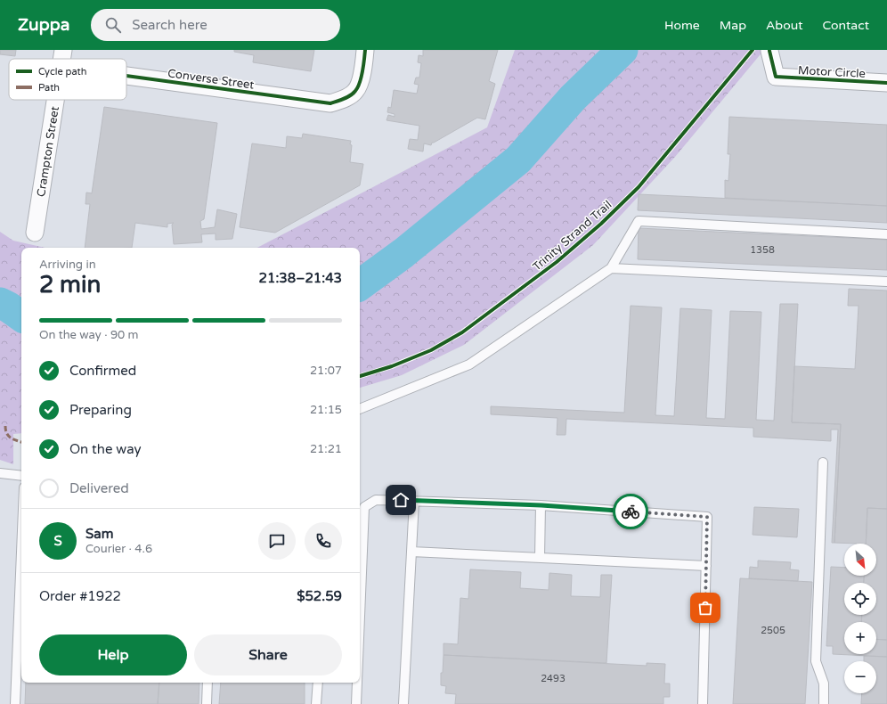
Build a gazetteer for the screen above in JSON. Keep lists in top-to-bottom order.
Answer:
{
  "streets": {
    "street": ["Motor Circle", "Converse Street", "Crampton Street"],
    "cycle path": ["Trinity Strand Trail"]
  },
  "house_numbers": ["1358", "2505", "2493"],
  "legend": ["Cycle path", "Path"],
  "north": "bottom right",
  "page": {
    "header": "Zuppa",
    "search": "Search here",
    "nav": [
      "Home",
      "Map",
      "About",
      "Contact"
    ],
    "heading": ["2 min", "Arriving in", "21:38–21:43"],
    "panel": [
      "Sam",
      "Courier · 4.6",
      "Order #1922",
      "$52.59"
    ],
    "bar": "On the way · 90 m",
    "list": [
      ["Confirmed", "21:07"],
      ["Preparing", "21:15"],
      ["On the way", "21:21"],
      "Delivered"
    ],
    "round": "S",
    "map_buttons": ["+", "−"],
    "buttons": ["Help", "Share"]
  }
}
